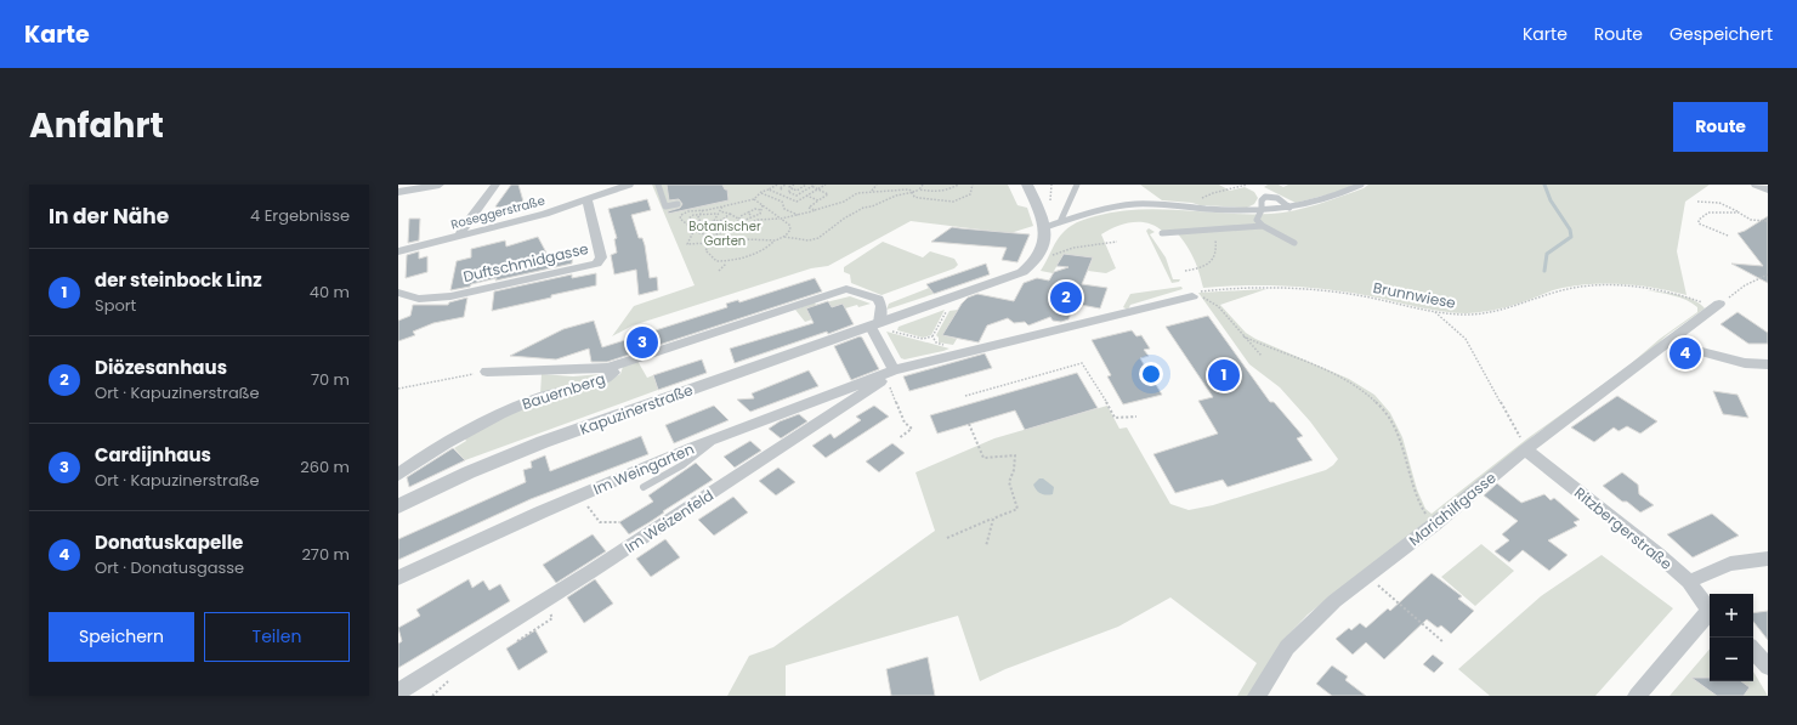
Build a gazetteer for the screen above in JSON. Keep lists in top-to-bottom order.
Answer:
{
  "streets": {
    "street": [
      "Roseggerstraße",
      "Duftschmidgasse",
      "Bauernberg",
      "Kapuzinerstraße",
      "Im Weingarten",
      "Mariahilfgasse",
      "Im Weizenfeld",
      "Ritzbergerstraße"
    ],
    "path": ["Brunnwiese"]
  },
  "crossings": [
    ["Roseggerstraße", "Duftschmidgasse"],
    ["Brunnwiese", "Mariahilfgasse"],
    ["Im Weingarten", "Im Weizenfeld"],
    ["Mariahilfgasse", "Ritzbergerstraße"]
  ],
  "parks": ["Botanischer Garten"],
  "page": {
    "header": "Karte",
    "nav": ["Karte", "Route", "Gespeichert"],
    "title": "Anfahrt",
    "buttons": [
      "Route",
      ["Speichern", "Teilen"]
    ],
    "heading": ["In der Nähe", "4 Ergebnisse"],
    "list": [
      {
        "mark": "1",
        "name": "der steinbock Linz",
        "note": "Sport",
        "value": "40 m"
      },
      {
        "mark": "2",
        "name": "Diözesanhaus",
        "note": "Ort · Kapuzinerstraße",
        "value": "70 m"
      },
      {
        "mark": "3",
        "name": "Cardijnhaus",
        "note": "Ort · Kapuzinerstraße",
        "value": "260 m"
      },
      {
        "mark": "4",
        "name": "Donatuskapelle",
        "note": "Ort · Donatusgasse",
        "value": "270 m"
      }
    ],
    "pins": [
      "2",
      "3",
      "4",
      "1"
    ],
    "map_buttons": ["+", "−"]
  }
}
